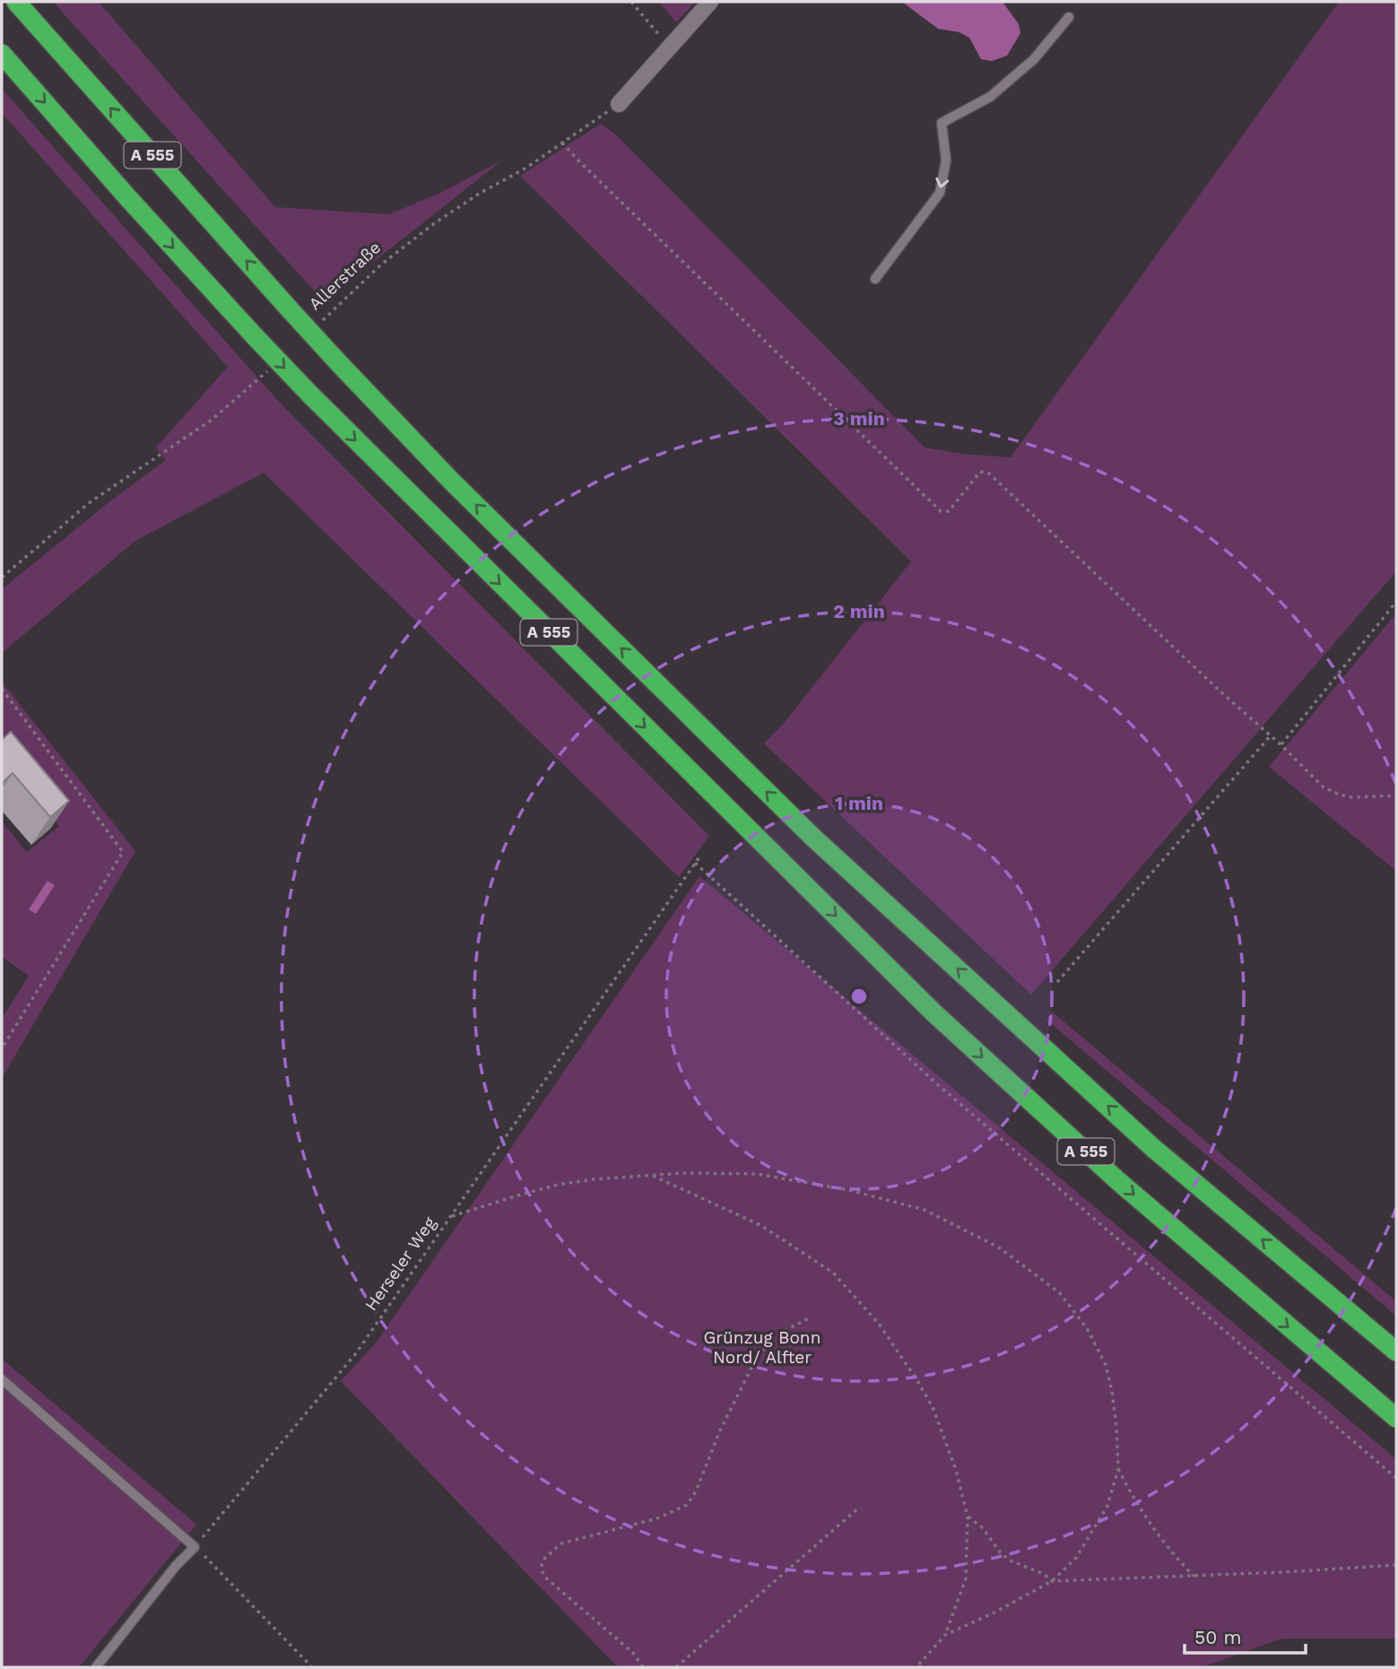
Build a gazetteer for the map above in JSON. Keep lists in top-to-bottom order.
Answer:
{
  "streets": {
    "highway": ["A 555"],
    "path": ["Allerstraße", "Herseler Weg"]
  },
  "parks": ["Grünzug Bonn Nord/ Alfter"],
  "scale_bar": "50 m",
  "rings": ["3 min", "2 min", "1 min"]
}
